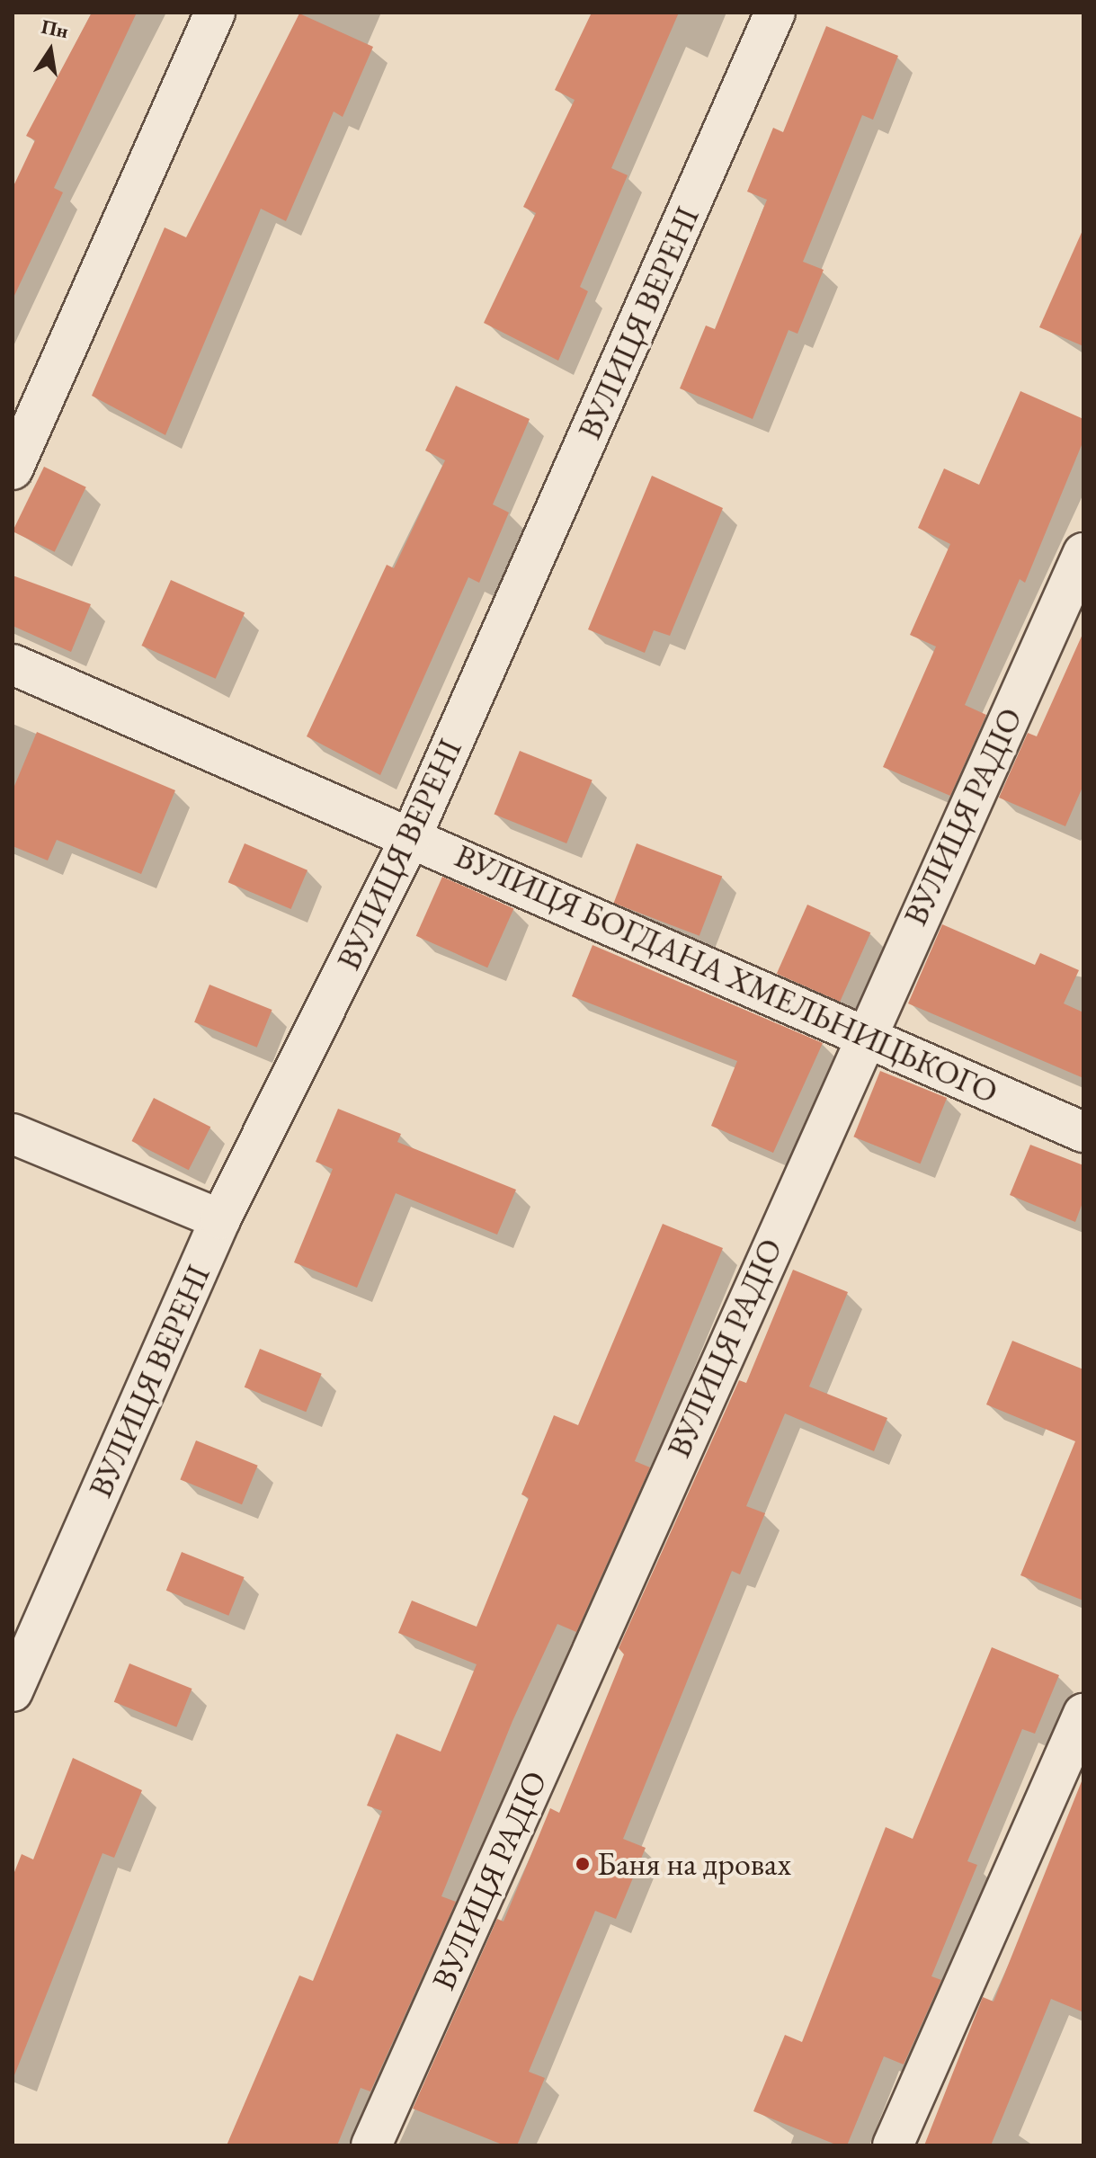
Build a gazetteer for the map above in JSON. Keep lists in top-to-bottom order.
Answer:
{
  "streets": {
    "street": ["ВУЛИЦЯ ВЕРЕНІ", "ВУЛИЦЯ РАДІО", "ВУЛИЦЯ БОГДАНА ХМЕЛЬНИЦЬКОГО"]
  },
  "crossings": [
    ["ВУЛИЦЯ ВЕРЕНІ", "ВУЛИЦЯ БОГДАНА ХМЕЛЬНИЦЬКОГО"],
    ["ВУЛИЦЯ РАДІО", "ВУЛИЦЯ БОГДАНА ХМЕЛЬНИЦЬКОГО"]
  ],
  "places": ["Баня на дровах"],
  "north": "top"
}
